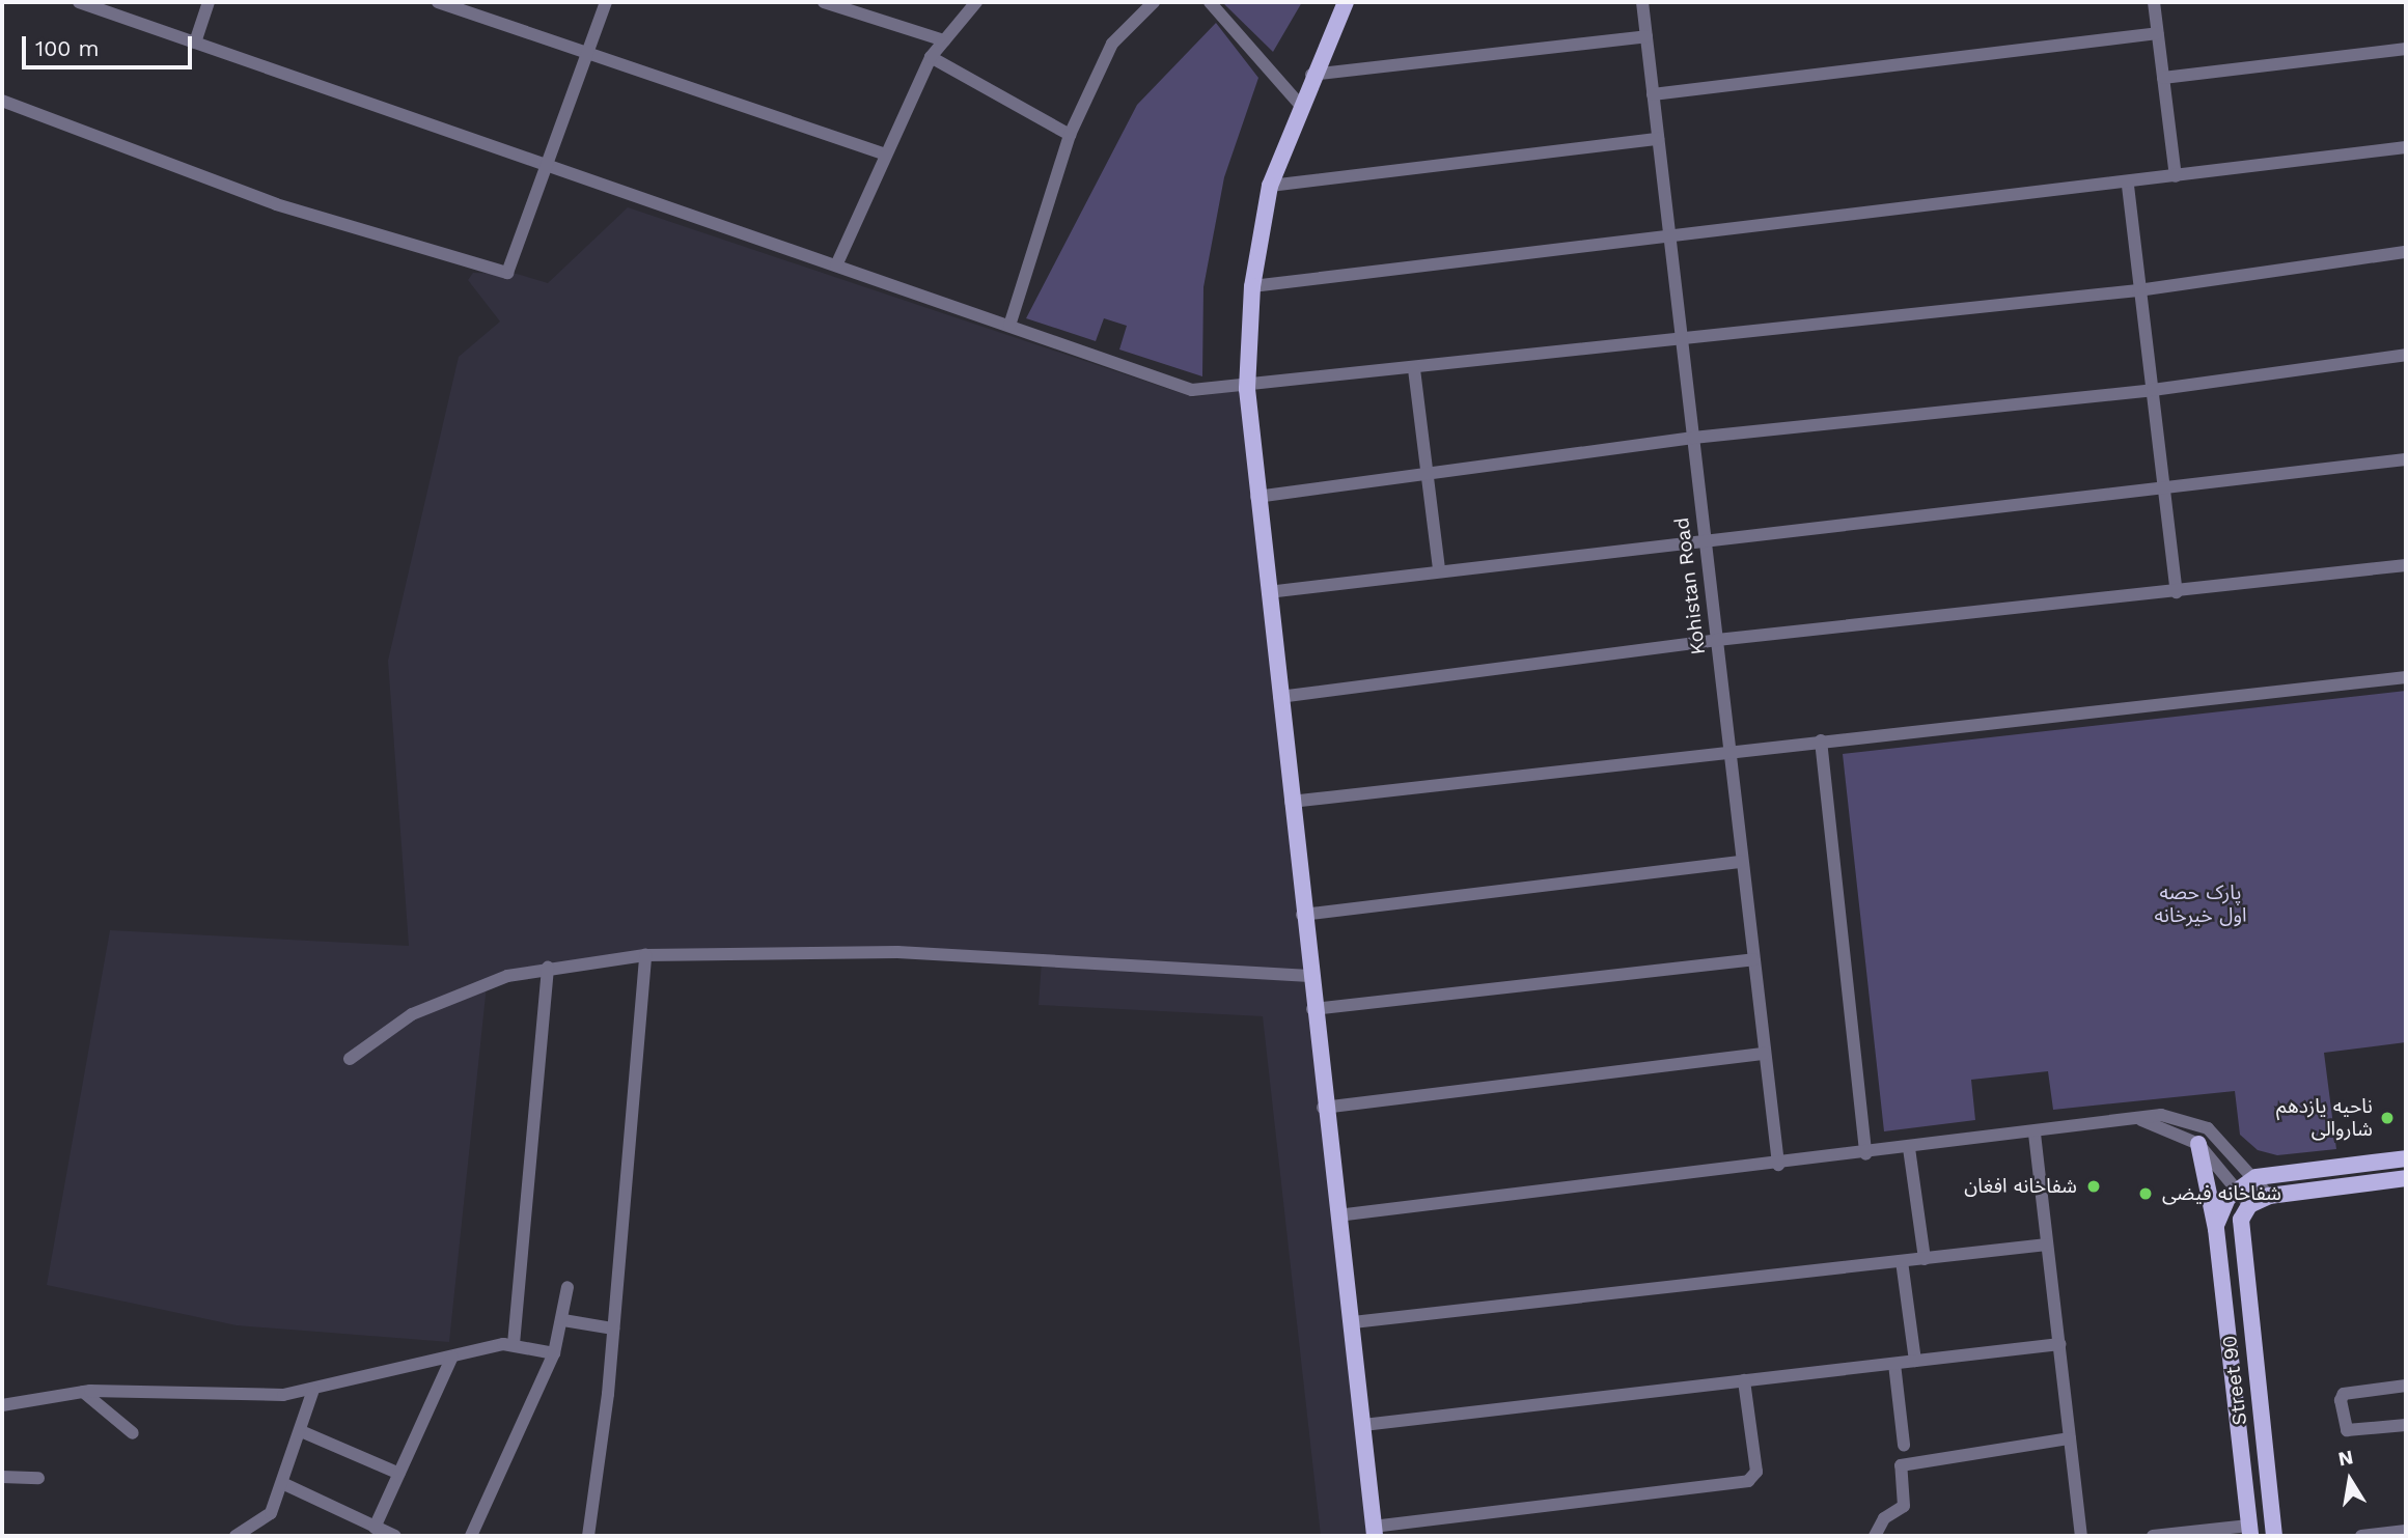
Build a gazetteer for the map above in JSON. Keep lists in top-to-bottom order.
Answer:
{
  "streets": {
    "main road": ["Street 90"],
    "street": ["Kohistan Road"]
  },
  "parks": ["پارک حصه اول خیرخانه"],
  "places": ["ناحیه یازدهم شاروالی", "شفاخانه افغان", "شفاخانه فیضی"],
  "scale_bar": "100 m",
  "north": "top"
}
